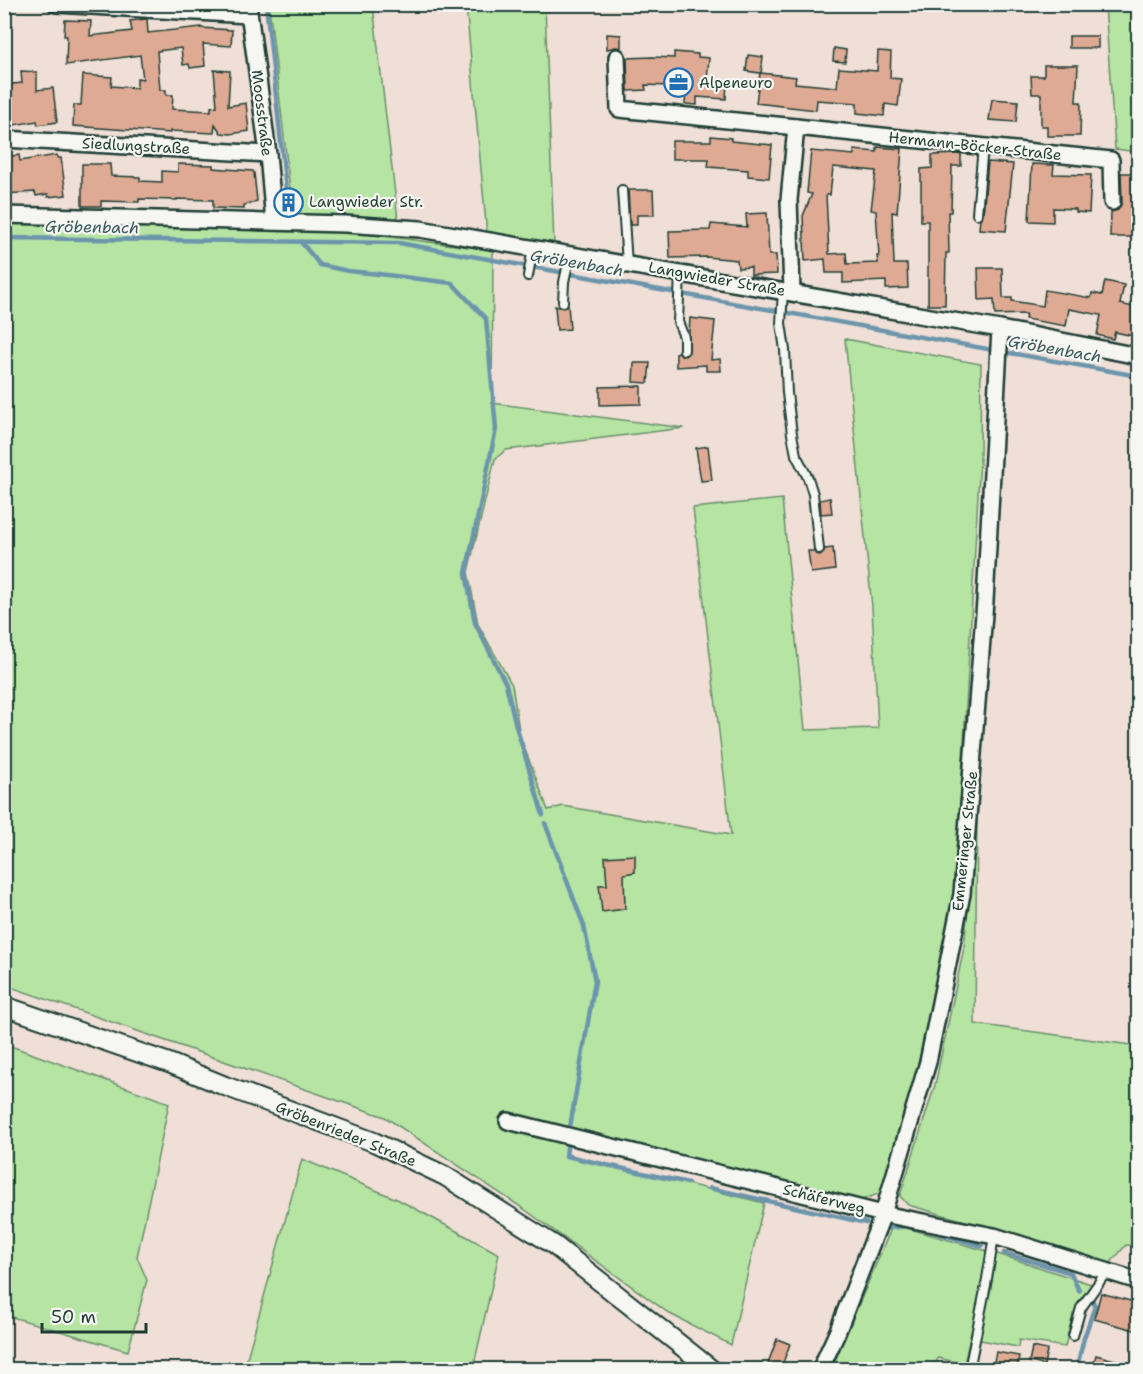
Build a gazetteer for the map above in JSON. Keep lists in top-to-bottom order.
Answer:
{
  "streets": {
    "street": [
      "Moosstraße",
      "Siedlungstraße",
      "Hermann-Böcker-Straße",
      "Langwieder Straße",
      "Emmeringer Straße",
      "Gröbenrieder Straße",
      "Schäferweg"
    ]
  },
  "crossings": [
    ["Moosstraße", "Siedlungstraße"],
    ["Moosstraße", "Langwieder Straße"],
    ["Langwieder Straße", "Emmeringer Straße"],
    ["Emmeringer Straße", "Schäferweg"]
  ],
  "water": ["Gröbenbach"],
  "places": {
    "office": ["Alpeneuro"],
    "building": ["Langwieder Str."]
  },
  "scale_bar": "50 m"
}
